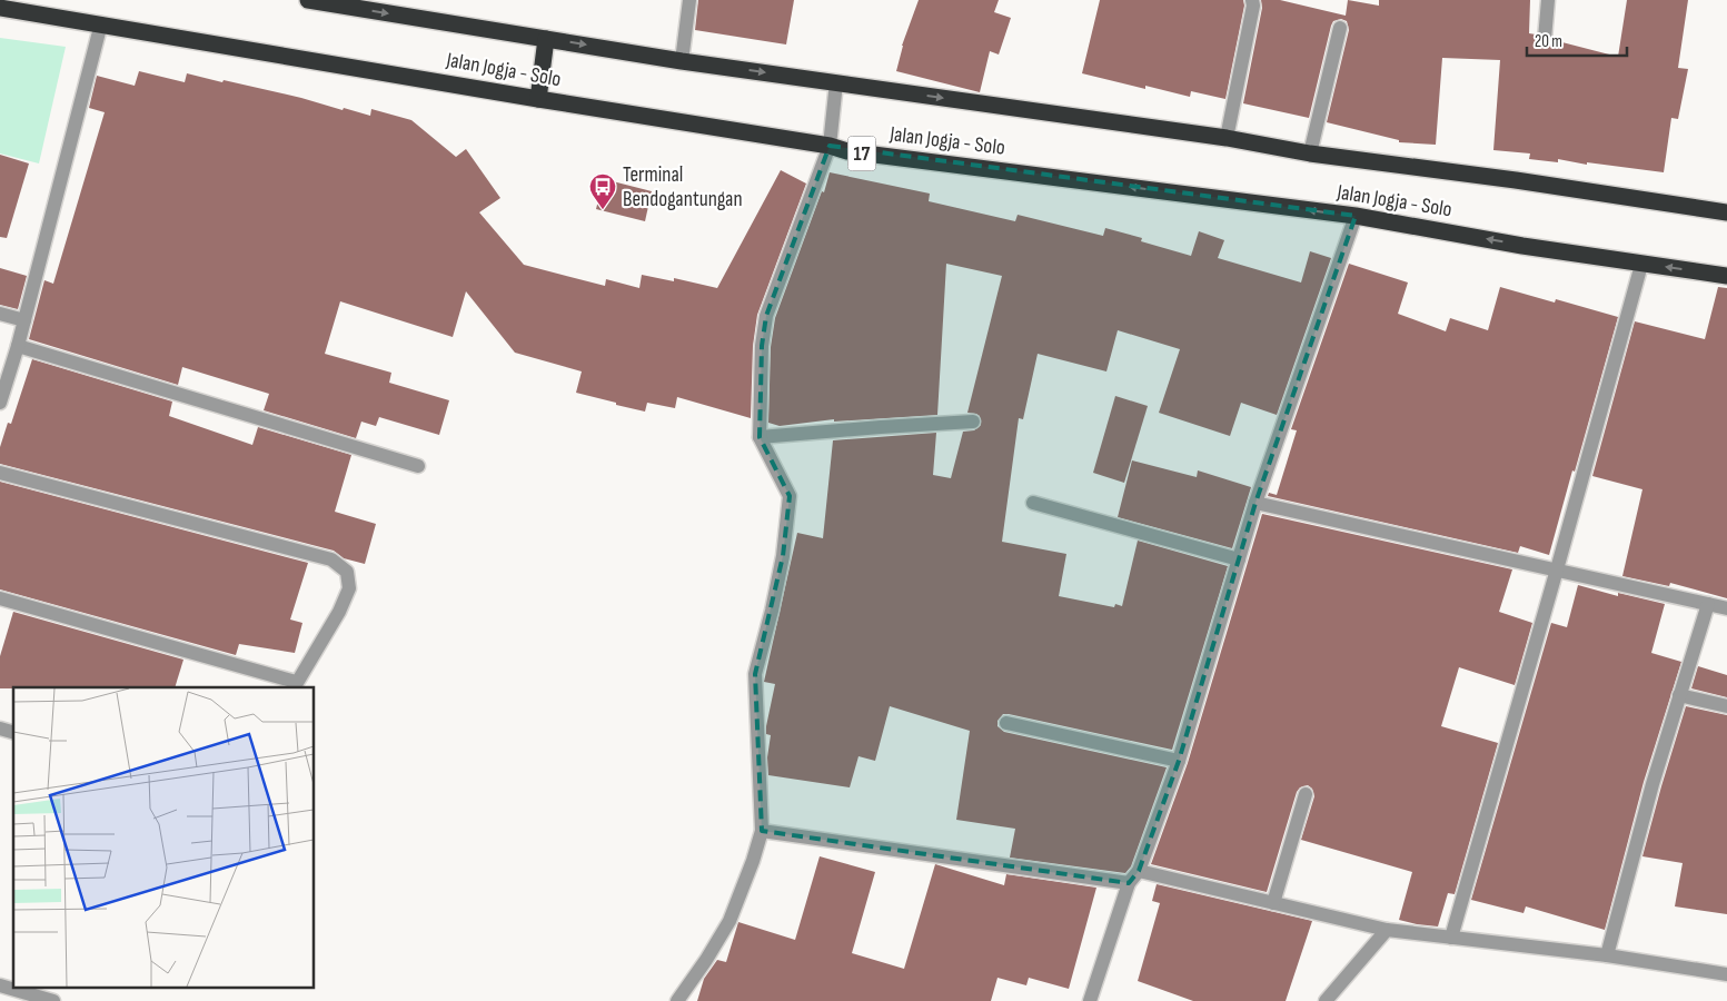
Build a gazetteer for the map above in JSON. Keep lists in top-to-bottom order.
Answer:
{
  "streets": {
    "highway": ["Jalan Jogja - Solo", "17"]
  },
  "places": {
    "bus stop": ["Terminal Bendogantungan"]
  },
  "scale_bar": "20 m"
}
